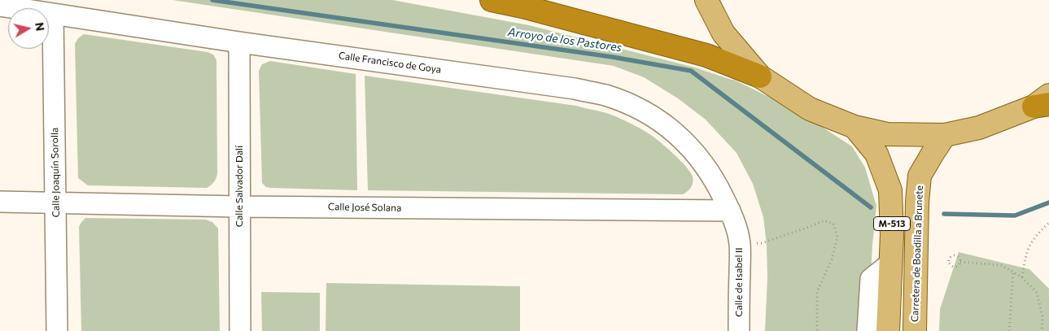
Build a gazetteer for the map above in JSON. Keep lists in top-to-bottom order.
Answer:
{
  "streets": {
    "main road": ["M-513", "Carretera de Boadilla a Brunete"],
    "street": [
      "Calle Francisco de Goya",
      "Calle Joaquín Sorolla",
      "Calle Salvador Dalí",
      "Calle José Solana",
      "Calle de Isabel II"
    ]
  },
  "crossings": [
    ["Calle Francisco de Goya", "Calle Joaquín Sorolla"],
    ["Calle Francisco de Goya", "Calle Salvador Dalí"],
    ["Calle Francisco de Goya", "Calle José Solana"],
    ["Calle Francisco de Goya", "Calle de Isabel II"],
    ["Calle Joaquín Sorolla", "Calle José Solana"],
    ["Calle Salvador Dalí", "Calle José Solana"],
    ["Calle José Solana", "Calle de Isabel II"],
    ["M-513", "Carretera de Boadilla a Brunete"]
  ],
  "water": ["Arroyo de los Pastores"],
  "north": "right"
}
